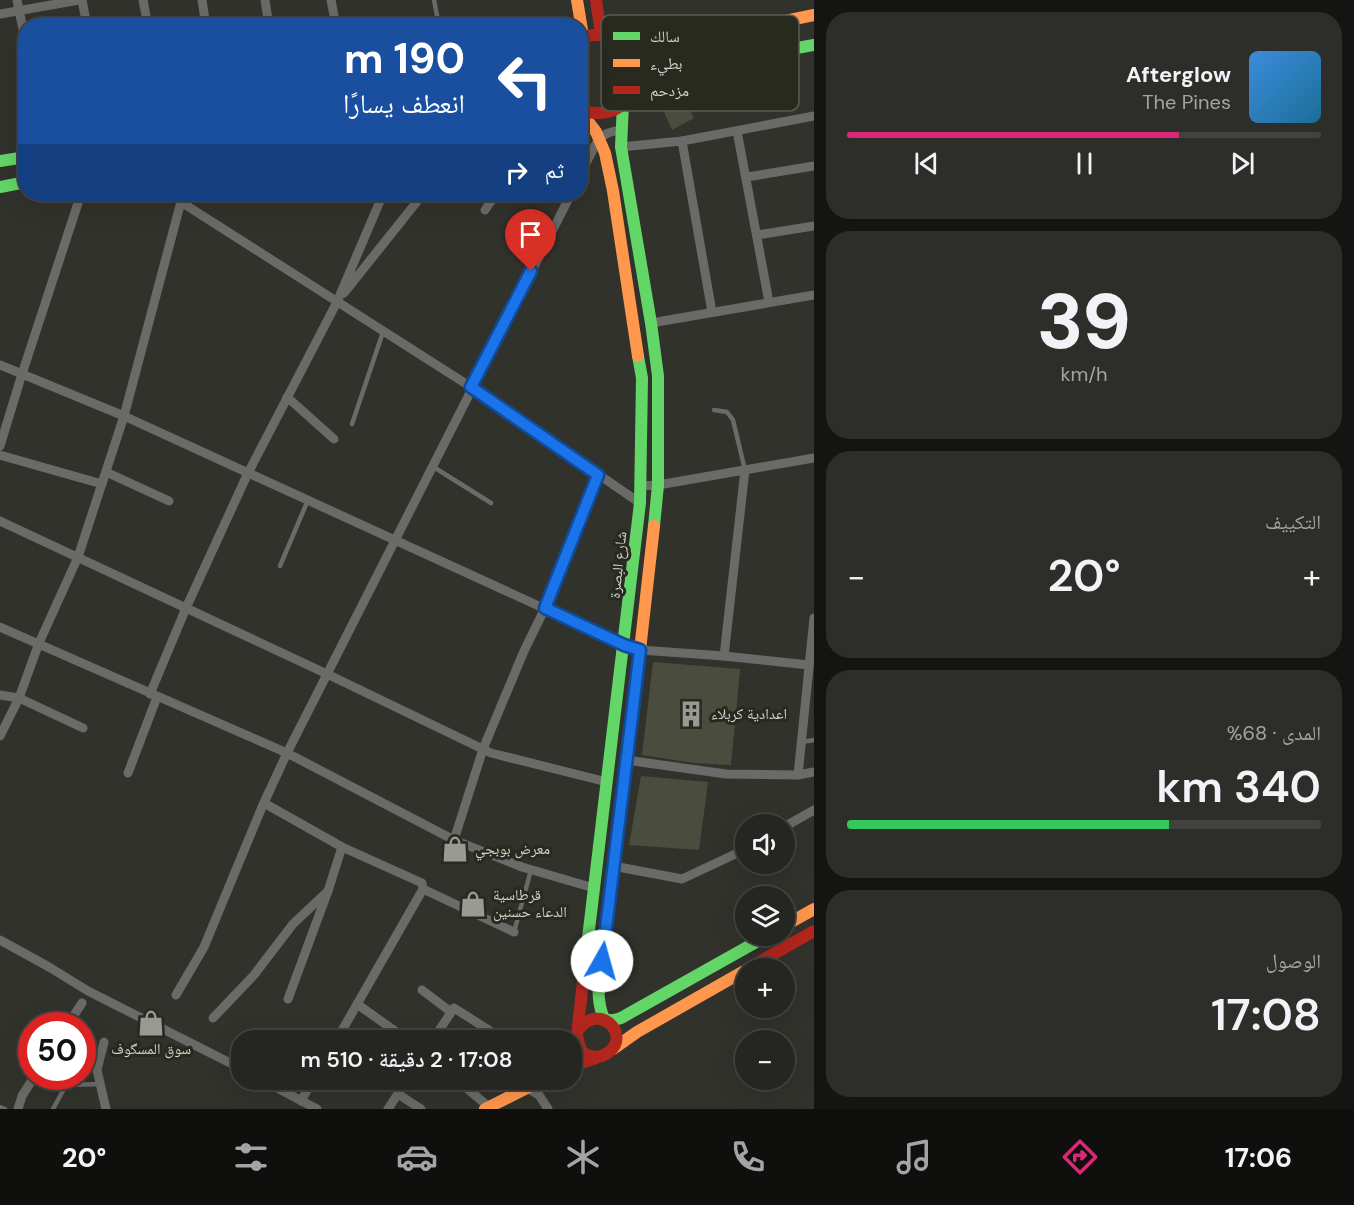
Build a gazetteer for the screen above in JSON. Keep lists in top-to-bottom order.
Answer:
{
  "streets": {
    "main road": ["شارع البصرة"]
  },
  "places": {
    "building": ["اعدادية كربلاء"],
    "shop": ["معرض بوبجي", "قرطاسية الدعاء حسنين", "سوق المسگوف"]
  },
  "legend": ["سالك", "بطيء", "مزدحم"],
  "page": {
    "turn": ["190 m", "انعطف يسارًا"],
    "song": ["Afterglow", "The Pines"],
    "then": "ثم",
    "tile": [
      ["39", "km/h"],
      "التكييف",
      ["المدى · 68%", "340 km"],
      ["الوصول", "17:08"]
    ],
    "heat": ["−", "20°", "+"],
    "map_buttons": ["+", "−"],
    "limit": "50",
    "trip": "17:08 · 2 دقيقة · 510 m",
    "tabs": ["17:06", "20°"]
  }
}
